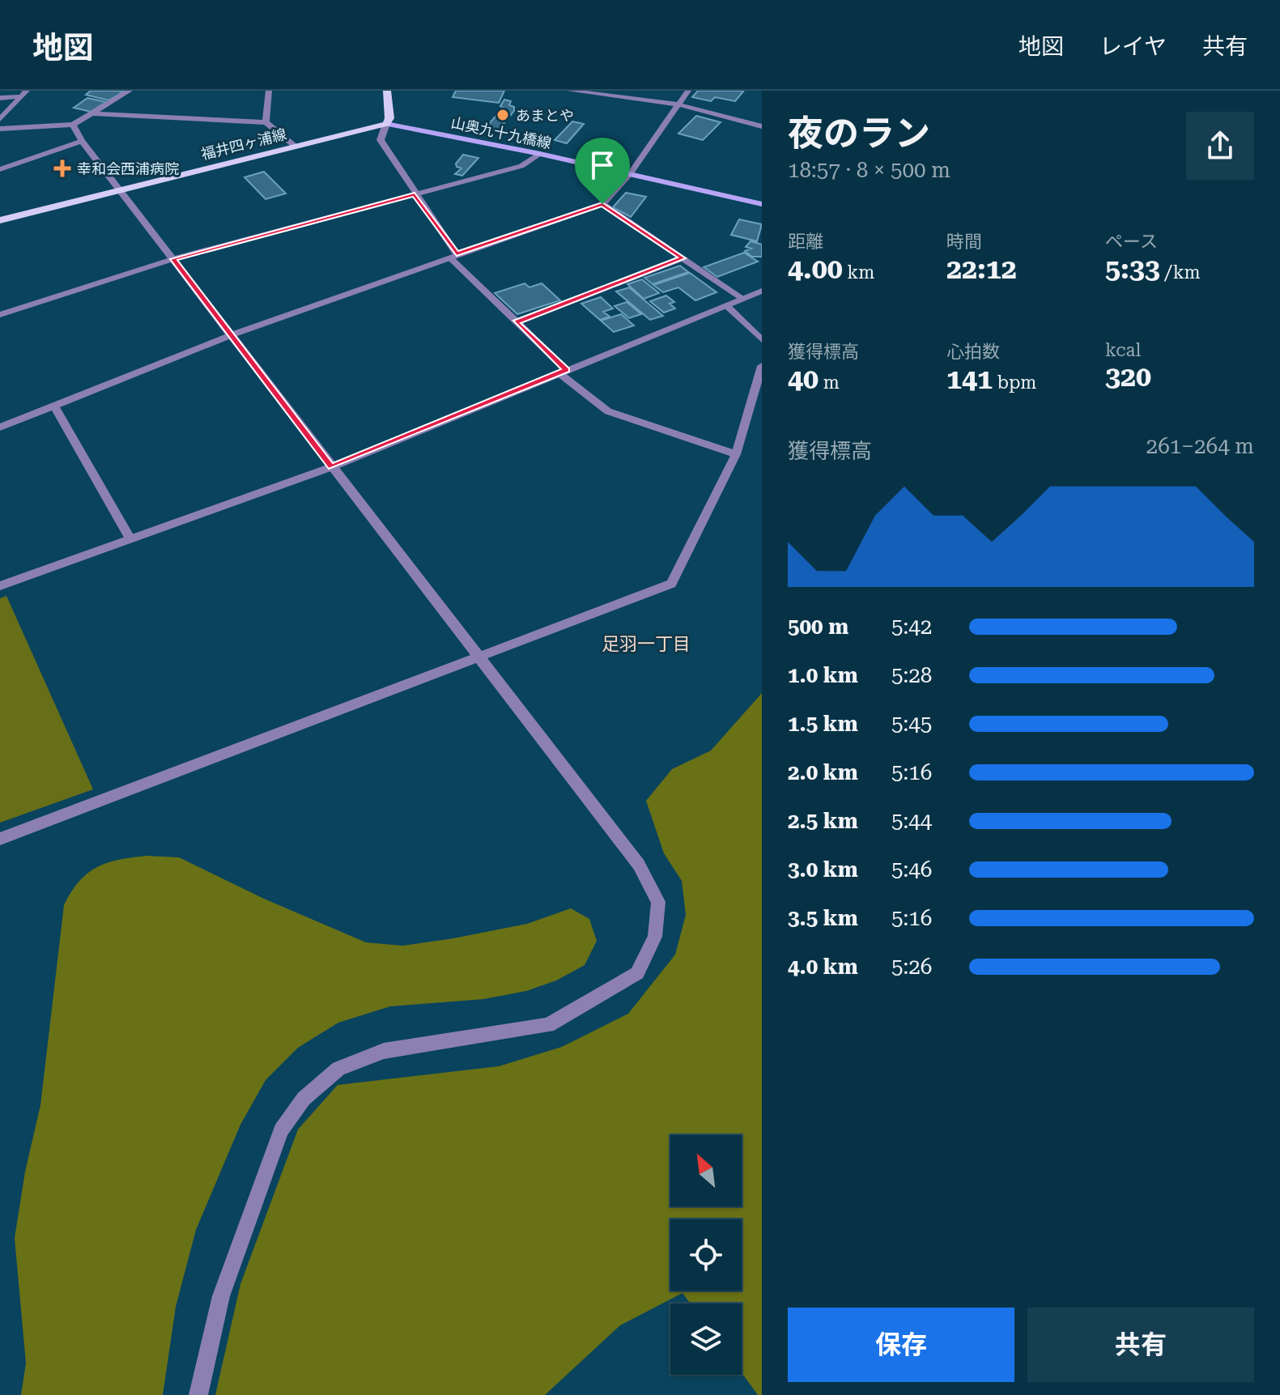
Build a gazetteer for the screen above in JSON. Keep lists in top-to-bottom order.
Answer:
{
  "streets": {
    "main road": ["山奥九十九橋線", "福井四ヶ浦線"]
  },
  "crossings": [
    ["山奥九十九橋線", "福井四ヶ浦線"]
  ],
  "districts": ["足羽一丁目"],
  "places": {
    "other": ["あまとや"],
    "health": ["幸和会西浦病院"]
  },
  "north": "top left",
  "page": {
    "header": "地図",
    "nav": ["地図", "レイヤ", "共有"],
    "heading": ["夜のラン", "18:57 · 8 × 500 m"],
    "stats": [
      ["距離", "4.00 km"],
      ["時間", "22:12"],
      ["ペース", "5:33 /km"],
      ["獲得標高", "40 m"],
      ["心拍数", "141 bpm"],
      ["kcal", "320"]
    ],
    "chart": ["獲得標高", "261–264 m"],
    "list": [
      {
        "name": "500 m",
        "note": "5:42"
      },
      {
        "name": "1.0 km",
        "note": "5:28"
      },
      {
        "name": "1.5 km",
        "note": "5:45"
      },
      {
        "name": "2.0 km",
        "note": "5:16"
      },
      {
        "name": "2.5 km",
        "note": "5:44"
      },
      {
        "name": "3.0 km",
        "note": "5:46"
      },
      {
        "name": "3.5 km",
        "note": "5:16"
      },
      {
        "name": "4.0 km",
        "note": "5:26"
      }
    ],
    "buttons": ["保存", "共有"]
  }
}
